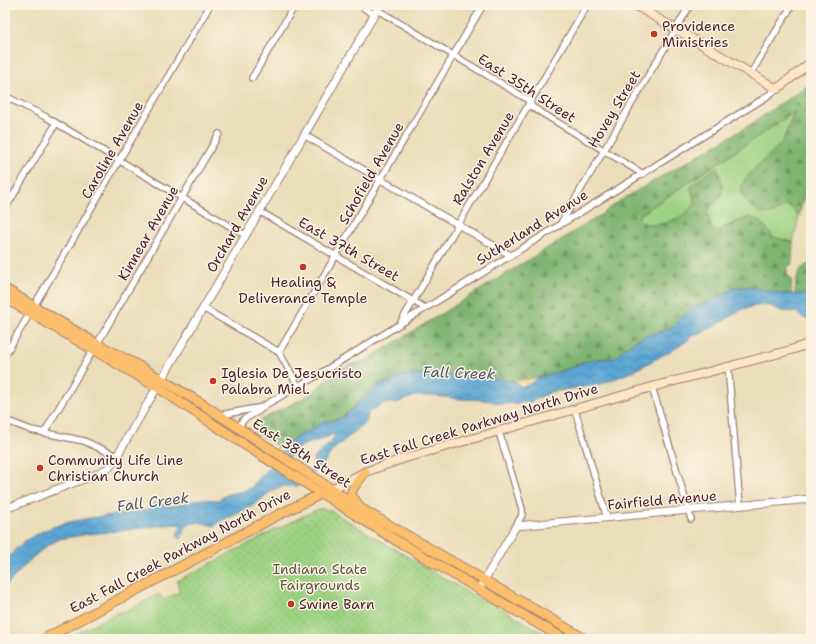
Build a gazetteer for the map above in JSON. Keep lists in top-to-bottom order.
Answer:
{
  "streets": {
    "main road": ["Sutherland Avenue", "East Fall Creek Parkway North Drive", "East 38th Street"],
    "street": [
      "East 35th Street",
      "Hovey Street",
      "Caroline Avenue",
      "Ralston Avenue",
      "Schofield Avenue",
      "Orchard Avenue",
      "Kinnear Avenue",
      "East 37th Street",
      "Fairfield Avenue"
    ]
  },
  "crossings": [
    ["East 35th Street", "Hovey Street"],
    ["East 35th Street", "Ralston Avenue"],
    ["East 35th Street", "Schofield Avenue"],
    ["East 35th Street", "Orchard Avenue"],
    ["East 35th Street", "Sutherland Avenue"],
    ["Hovey Street", "Sutherland Avenue"],
    ["Caroline Avenue", "East 38th Street"],
    ["Ralston Avenue", "Sutherland Avenue"],
    ["Ralston Avenue", "East 37th Street"],
    ["Schofield Avenue", "East 37th Street"],
    ["Orchard Avenue", "East 37th Street"],
    ["Orchard Avenue", "East 38th Street"],
    ["Sutherland Avenue", "East 37th Street"],
    ["Sutherland Avenue", "East 38th Street"],
    ["Kinnear Avenue", "East 38th Street"],
    ["East Fall Creek Parkway North Drive", "East 38th Street"]
  ],
  "water": ["Fall Creek"],
  "parks": ["Indiana State Fairgrounds"],
  "places": [
    "Providence Ministries",
    "Healing & Deliverance Temple",
    "Iglesia De Jesucristo Palabra Miel.",
    "Community Life Line Christian Church",
    "Swine Barn"
  ]
}
